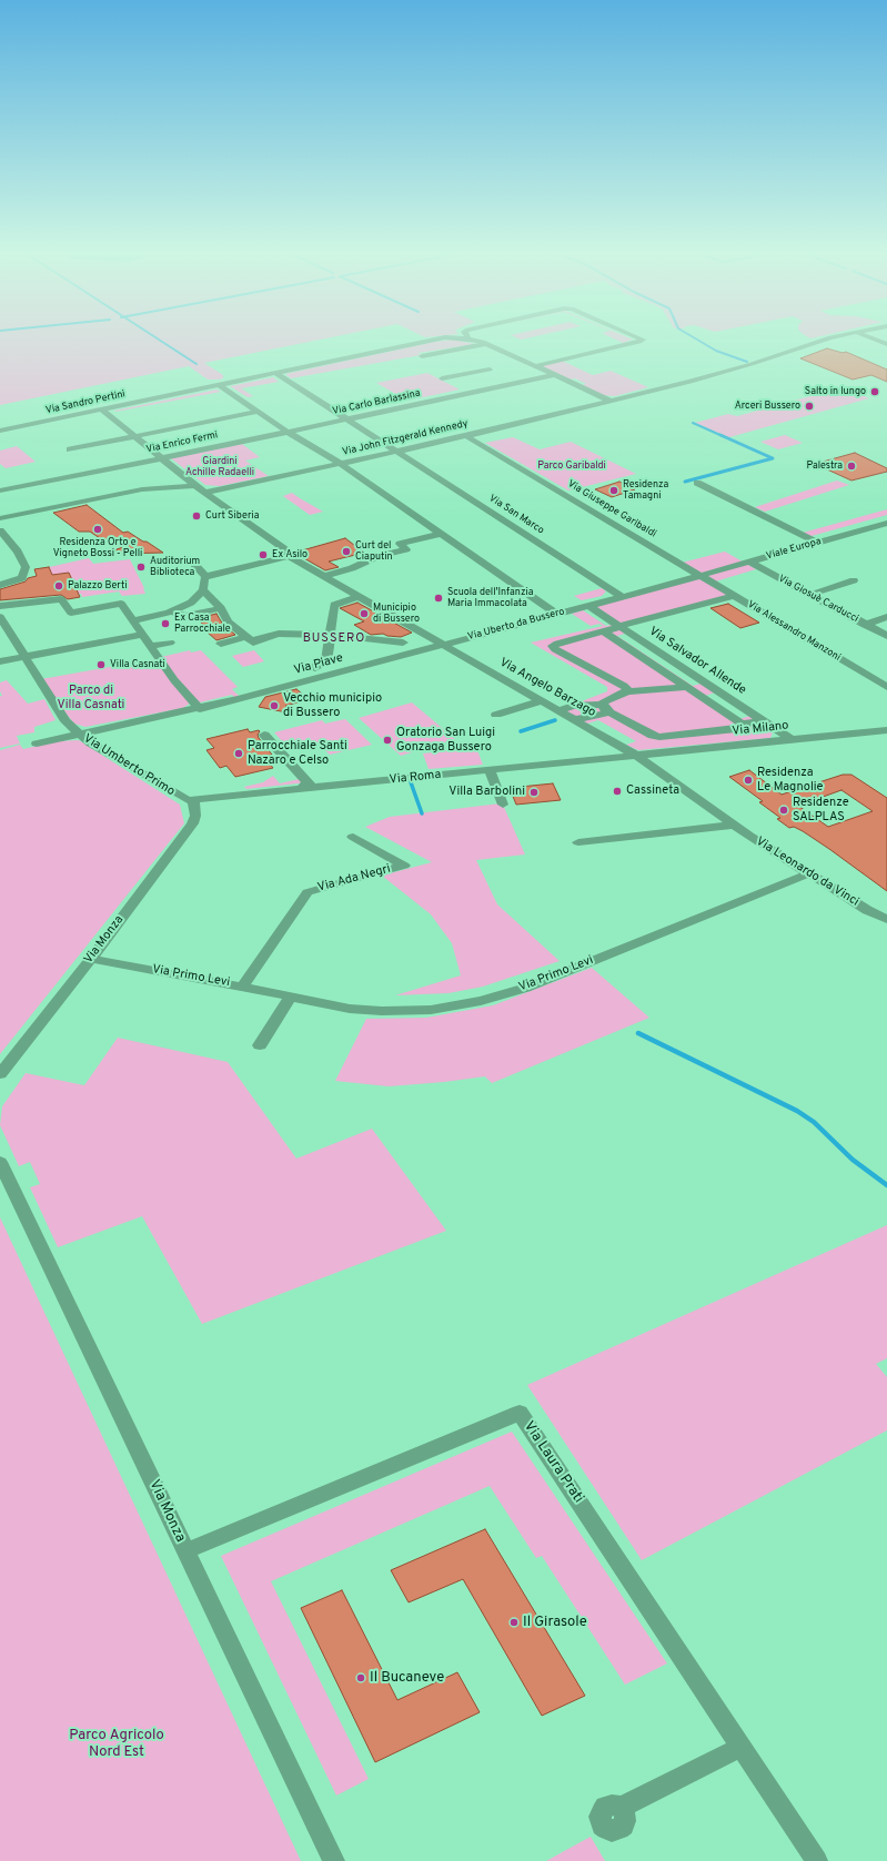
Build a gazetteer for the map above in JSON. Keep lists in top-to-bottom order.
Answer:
{
  "streets": {
    "street": [
      "Via Sandro Pertini",
      "Via Carlo Barlassina",
      "Via John Fitzgerald Kennedy",
      "Via Enrico Fermi",
      "Via Giuseppe Garibaldi",
      "Via San Marco",
      "Viale Europa",
      "Via Giosuè Carducci",
      "Via Uberto da Bussero",
      "Via Alessandro Manzoni",
      "Via Salvador Allende",
      "Via Piave",
      "Via Angelo Barzago",
      "Via Milano",
      "Via Umberto Primo",
      "Via Roma",
      "Via Leonardo da Vinci",
      "Via Ada Negri",
      "Via Monza",
      "Via Primo Levi",
      "Via Laura Prati"
    ]
  },
  "crossings": [
    ["Via Sandro Pertini", "Via Carlo Barlassina"],
    ["Via Sandro Pertini", "Via John Fitzgerald Kennedy"],
    ["Via Sandro Pertini", "Via San Marco"],
    ["Via Sandro Pertini", "Via Angelo Barzago"],
    ["Via Carlo Barlassina", "Via Enrico Fermi"],
    ["Via Carlo Barlassina", "Via San Marco"],
    ["Via John Fitzgerald Kennedy", "Via Giuseppe Garibaldi"],
    ["Via John Fitzgerald Kennedy", "Via San Marco"],
    ["Via John Fitzgerald Kennedy", "Via Angelo Barzago"],
    ["Via Enrico Fermi", "Via Angelo Barzago"],
    ["Via Giuseppe Garibaldi", "Viale Europa"],
    ["Via Giuseppe Garibaldi", "Via Alessandro Manzoni"],
    ["Via San Marco", "Viale Europa"],
    ["Via San Marco", "Via Uberto da Bussero"],
    ["Viale Europa", "Via Giosuè Carducci"],
    ["Viale Europa", "Via Uberto da Bussero"],
    ["Viale Europa", "Via Alessandro Manzoni"],
    ["Via Uberto da Bussero", "Via Salvador Allende"],
    ["Via Uberto da Bussero", "Via Piave"],
    ["Via Uberto da Bussero", "Via Angelo Barzago"],
    ["Via Salvador Allende", "Via Milano"],
    ["Via Piave", "Via Angelo Barzago"],
    ["Via Piave", "Via Umberto Primo"],
    ["Via Angelo Barzago", "Via Milano"],
    ["Via Angelo Barzago", "Via Roma"],
    ["Via Angelo Barzago", "Via Leonardo da Vinci"],
    ["Via Milano", "Via Roma"],
    ["Via Milano", "Via Leonardo da Vinci"],
    ["Via Umberto Primo", "Via Roma"],
    ["Via Umberto Primo", "Via Monza"],
    ["Via Roma", "Via Leonardo da Vinci"],
    ["Via Roma", "Via Monza"],
    ["Via Leonardo da Vinci", "Via Primo Levi"],
    ["Via Ada Negri", "Via Primo Levi"],
    ["Via Monza", "Via Primo Levi"],
    ["Via Monza", "Via Laura Prati"]
  ],
  "districts": ["BUSSERO"],
  "parks": [
    "Giardini Achille Radaelli",
    "Parco Garibaldi",
    "Parco di Villa Casnati",
    "Parco Agricolo Nord Est"
  ],
  "places": [
    "Salto in lungo",
    "Arceri Bussero",
    "Palestra",
    "Residenza Tamagni",
    "Curt Siberia",
    "Residenza Orto e Vigneto Bossi - Pelli",
    "Curt del Ciaputin",
    "Ex Asilo",
    "Auditorium Biblioteca",
    "Palazzo Berti",
    "Scuola dell'Infanzia Maria Immacolata",
    "Municipio di Bussero",
    "Ex Casa Parrocchiale",
    "Villa Casnati",
    "Vecchio municipio di Bussero",
    "Oratorio San Luigi Gonzaga Bussero",
    "Parrocchiale Santi Nazaro e Celso",
    "Residenza Le Magnolie",
    "Cassineta",
    "Villa Barbolini",
    "Residenze SALPLAS",
    "Il Girasole",
    "Il Bucaneve"
  ]
}
